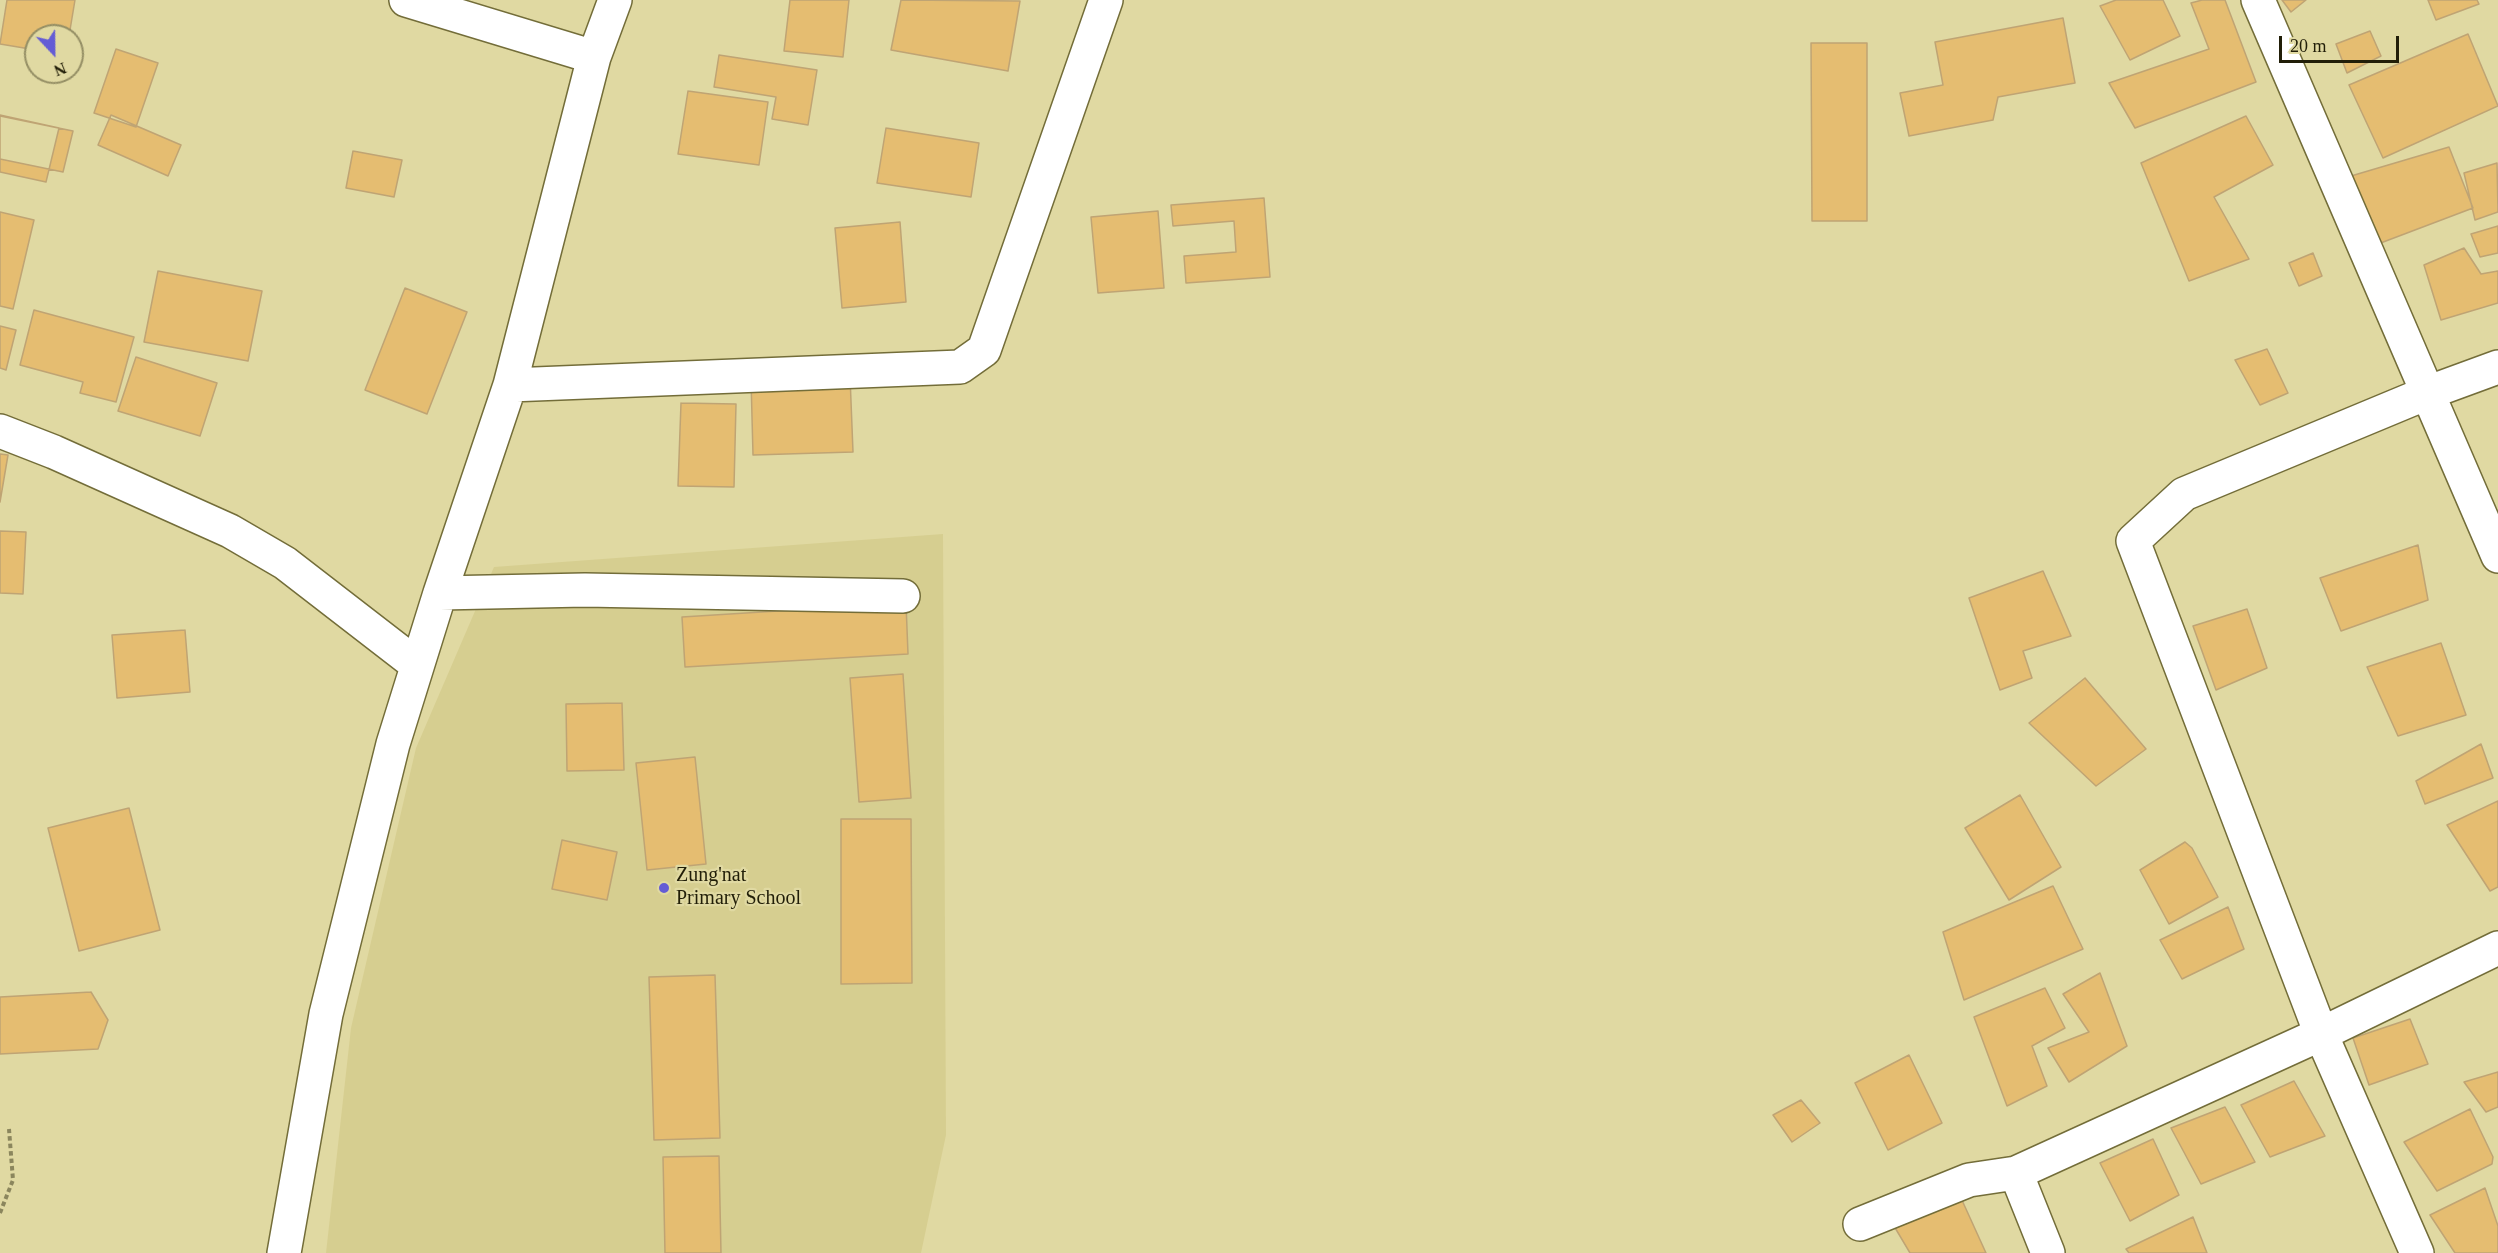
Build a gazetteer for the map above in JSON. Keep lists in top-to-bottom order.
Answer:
{
  "places": ["Zung'nat Primary School"],
  "scale_bar": "20 m",
  "north": "bottom"
}
